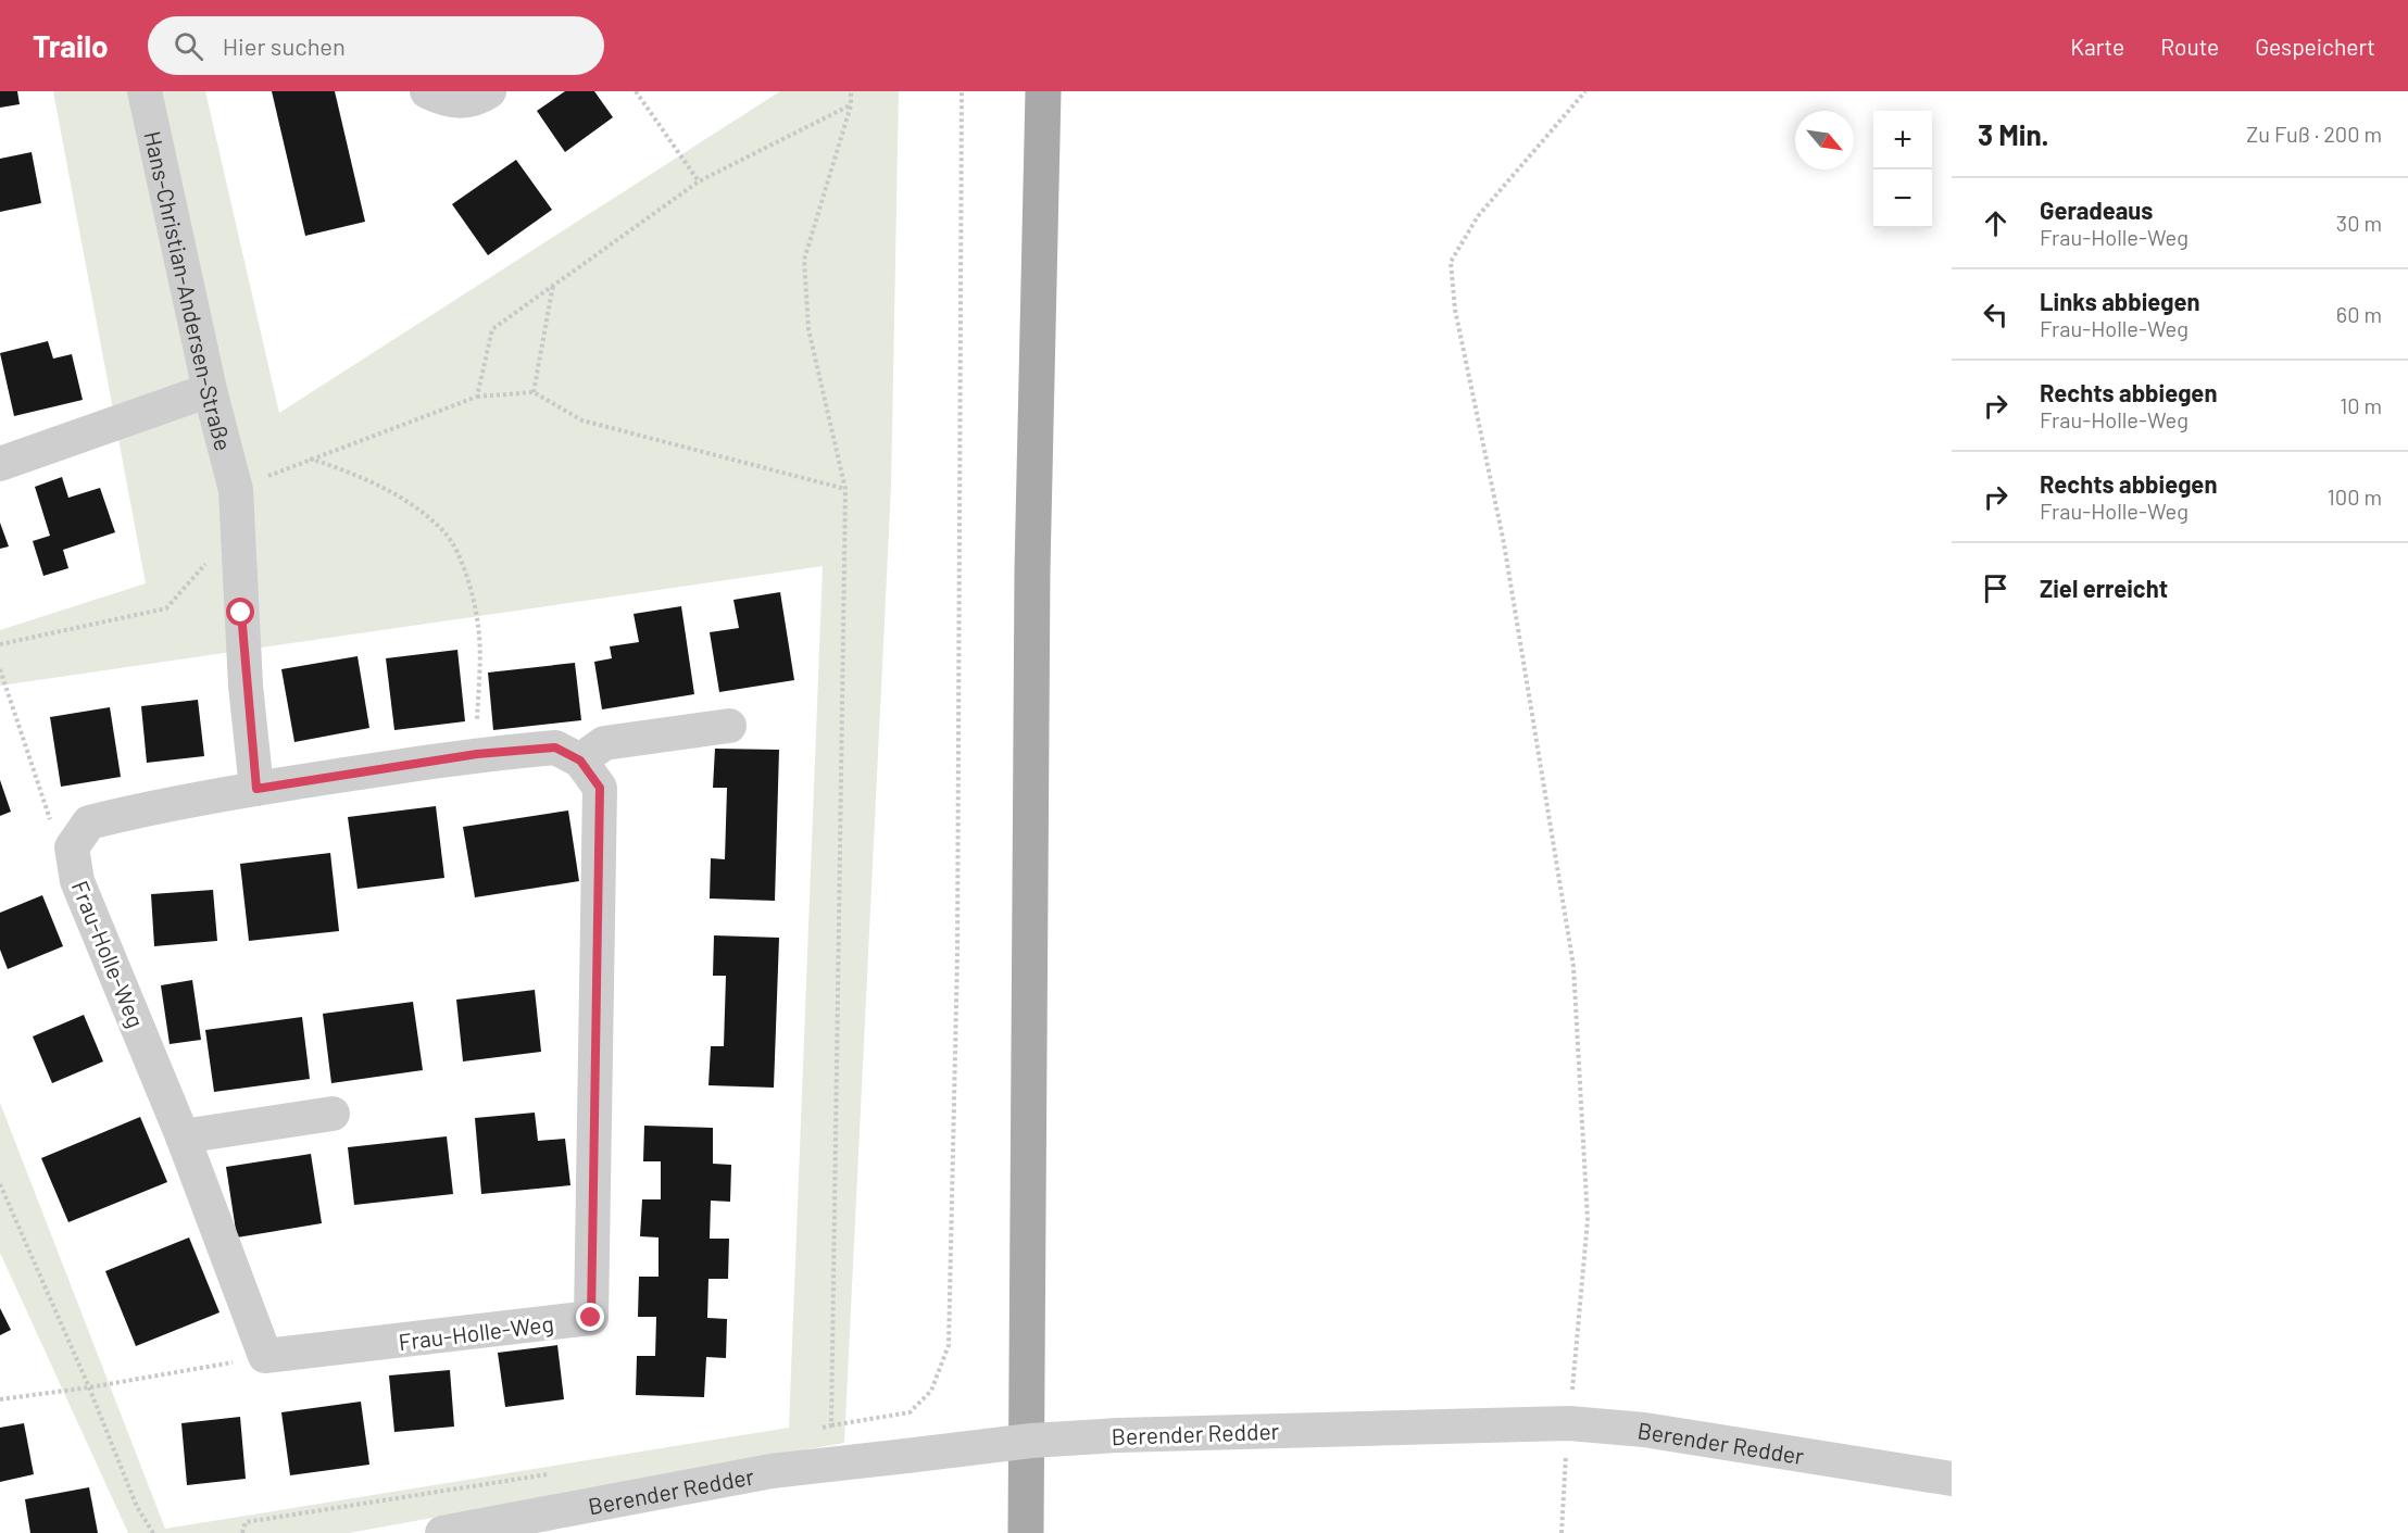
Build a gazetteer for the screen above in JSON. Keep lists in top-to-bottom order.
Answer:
{
  "streets": {
    "street": ["Hans-Christian-Andersen-Straße", "Frau-Holle-Weg", "Berender Redder"]
  },
  "north": "bottom right",
  "page": {
    "header": "Trailo",
    "search": "Hier suchen",
    "nav": ["Karte", "Route", "Gespeichert"],
    "heading": ["3 Min.", "Zu Fuß · 200 m"],
    "map_buttons": ["+", "−"],
    "list": [
      ["Geradeaus", "Frau-Holle-Weg", "30 m"],
      ["Links abbiegen", "Frau-Holle-Weg", "60 m"],
      ["Rechts abbiegen", "Frau-Holle-Weg", "10 m"],
      ["Rechts abbiegen", "Frau-Holle-Weg", "100 m"],
      "Ziel erreicht"
    ]
  }
}
